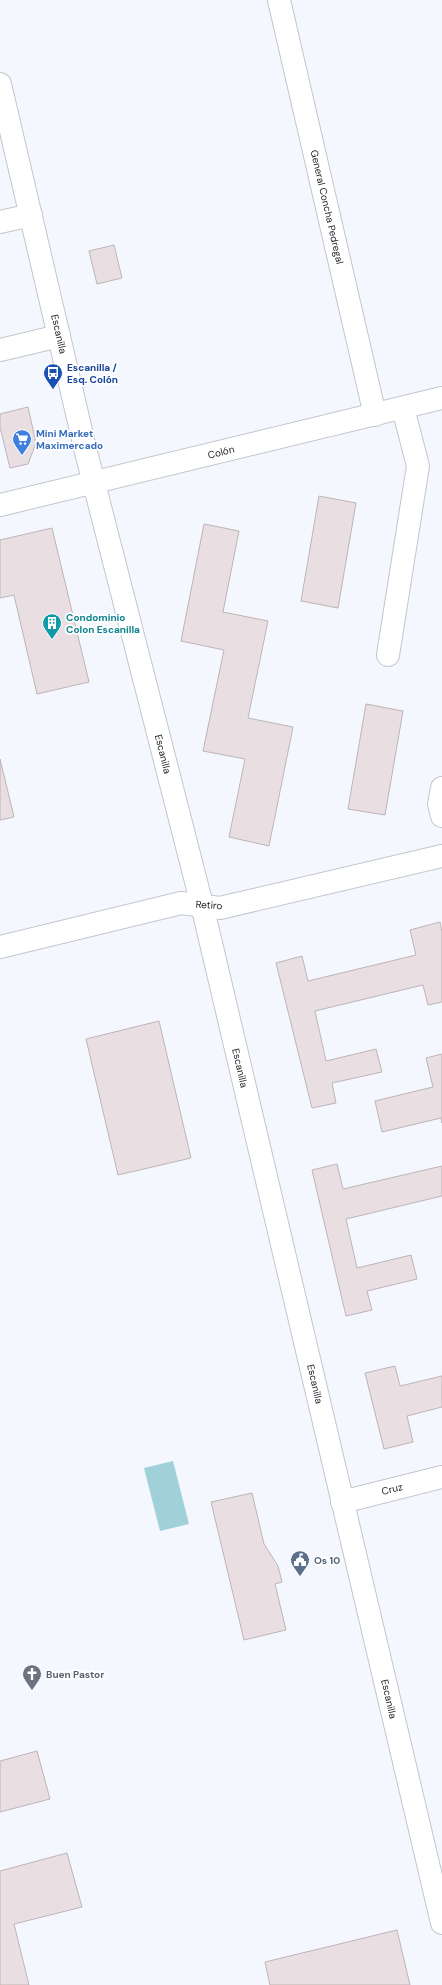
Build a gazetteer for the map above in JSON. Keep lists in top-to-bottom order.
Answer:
{
  "streets": {
    "street": [
      "General Concha Pedregal",
      "Escanilla",
      "Colón",
      "Retiro",
      "Cruz"
    ]
  },
  "crossings": [
    ["General Concha Pedregal", "Colón"],
    ["Escanilla", "Colón"],
    ["Escanilla", "Retiro"],
    ["Escanilla", "Cruz"]
  ],
  "places": {
    "bus stop": ["Escanilla / Esq. Colón"],
    "supermarket": ["Mini Market Maximercado"],
    "building": ["Condominio Colon Escanilla"],
    "public building": ["Os 10"],
    "church": ["Buen Pastor"]
  }
}
